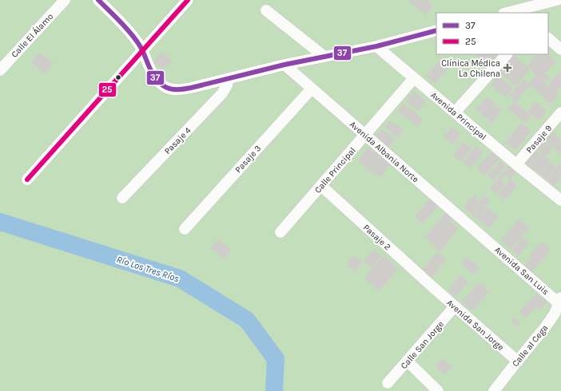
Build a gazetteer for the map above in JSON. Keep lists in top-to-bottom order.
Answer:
{
  "streets": {
    "street": [
      "Calle El Álamo",
      "Avenida Principal",
      "Pasaje 9",
      "Pasaje 4",
      "Avenida Albania Norte",
      "Pasaje 3",
      "Calle Principal",
      "Pasaje 2",
      "Avenida San Luis",
      "Avenida San Jorge",
      "Calle San Jorge",
      "Calle al Cega"
    ]
  },
  "crossings": [
    ["Avenida Principal", "Pasaje 9"],
    ["Avenida Principal", "Calle Principal"],
    ["Avenida Albania Norte", "Pasaje 3"],
    ["Avenida Albania Norte", "Calle Principal"],
    ["Avenida Albania Norte", "Avenida San Luis"],
    ["Calle Principal", "Pasaje 2"],
    ["Pasaje 2", "Avenida San Jorge"],
    ["Avenida San Luis", "Calle al Cega"],
    ["Avenida San Jorge", "Calle San Jorge"],
    ["Avenida San Jorge", "Calle al Cega"]
  ],
  "water": ["Río Los Tres Ríos"],
  "places": {
    "health": ["Clínica Médica La Chilena"]
  },
  "lines": ["transit line 37", "transit line 25"],
  "legend": ["37", "25"]
}
